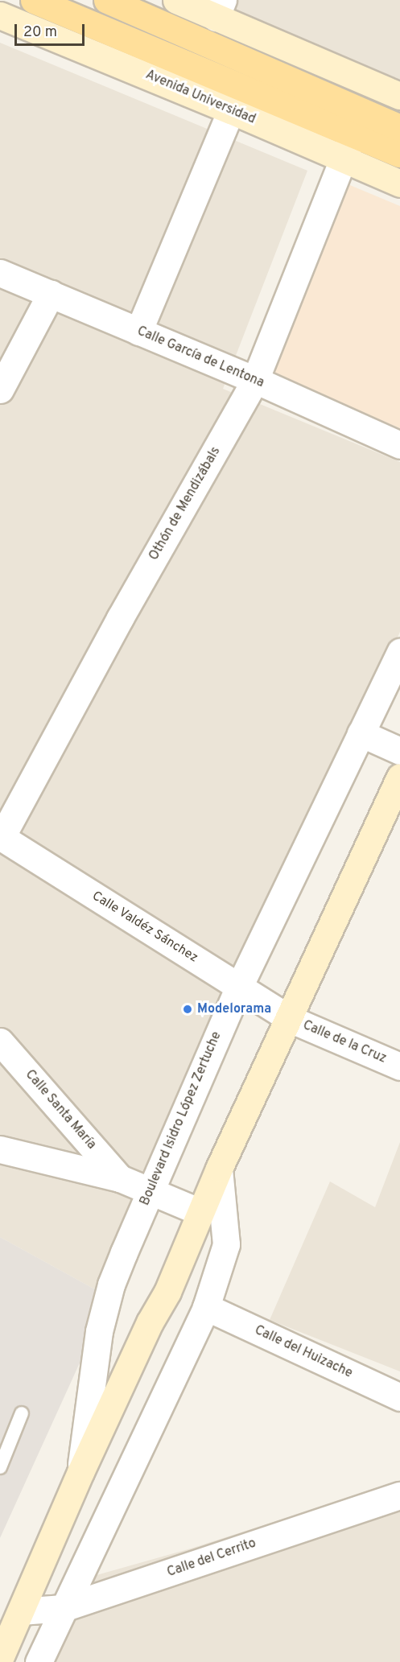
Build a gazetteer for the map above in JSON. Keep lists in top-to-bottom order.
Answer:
{
  "streets": {
    "main road": ["Avenida Universidad", "Boulevard Isidro López Zertuche"],
    "street": [
      "Calle García de Lentona",
      "Othón de Mendizábals",
      "Calle Valdéz Sánchez",
      "Calle de la Cruz",
      "Calle Santa María",
      "Calle del Huizache",
      "Calle del Cerrito"
    ]
  },
  "crossings": [
    ["Avenida Universidad", "Othón de Mendizábals"],
    ["Calle García de Lentona", "Othón de Mendizábals"],
    ["Othón de Mendizábals", "Calle Valdéz Sánchez"],
    ["Calle Valdéz Sánchez", "Calle de la Cruz"],
    ["Calle Valdéz Sánchez", "Boulevard Isidro López Zertuche"],
    ["Calle de la Cruz", "Boulevard Isidro López Zertuche"],
    ["Calle Santa María", "Boulevard Isidro López Zertuche"],
    ["Boulevard Isidro López Zertuche", "Calle del Cerrito"]
  ],
  "places": ["Modelorama"],
  "scale_bar": "20 m"
}
